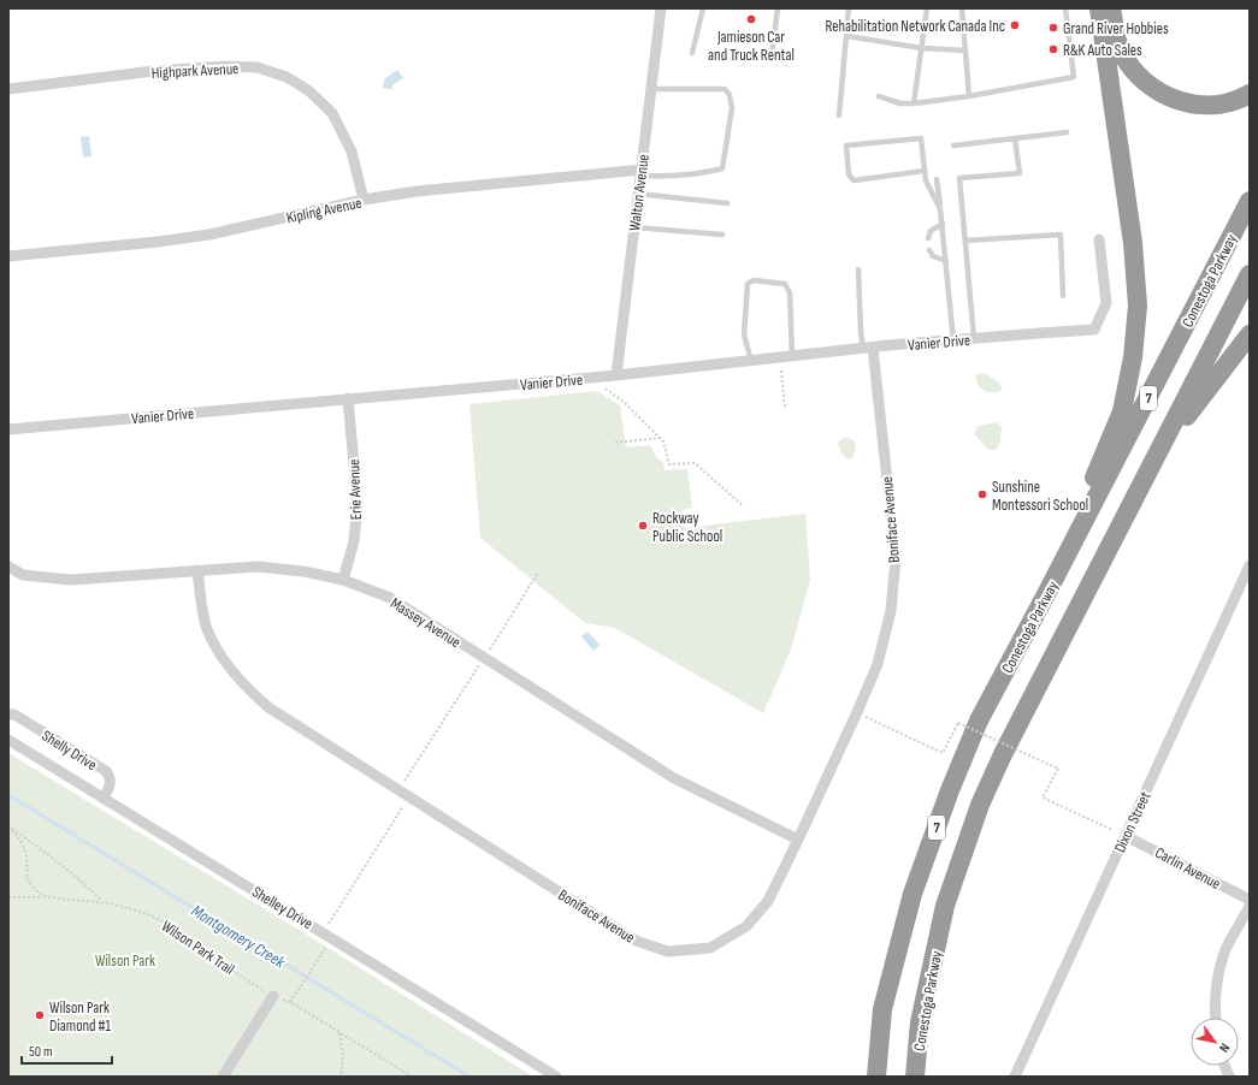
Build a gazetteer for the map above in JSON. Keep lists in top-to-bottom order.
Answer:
{
  "streets": {
    "highway": ["Conestoga Parkway", "7"],
    "street": [
      "Highpark Avenue",
      "Walton Avenue",
      "Kipling Avenue",
      "Vanier Drive",
      "Erie Avenue",
      "Boniface Avenue",
      "Massey Avenue",
      "Shelly Drive",
      "Dixon Street",
      "Carlin Avenue",
      "Shelley Drive"
    ],
    "path": ["Wilson Park Trail"]
  },
  "crossings": [
    ["Highpark Avenue", "Kipling Avenue"],
    ["Walton Avenue", "Kipling Avenue"],
    ["Walton Avenue", "Vanier Drive"],
    ["Vanier Drive", "Erie Avenue"],
    ["Vanier Drive", "Boniface Avenue"],
    ["Erie Avenue", "Massey Avenue"],
    ["Boniface Avenue", "Massey Avenue"],
    ["Shelly Drive", "Shelley Drive"],
    ["Dixon Street", "Carlin Avenue"]
  ],
  "water": ["Montgomery Creek"],
  "parks": ["Wilson Park"],
  "places": [
    "Jamieson Car and Truck Rental",
    "Rehabilitation Network Canada Inc",
    "Grand River Hobbies",
    "R&K Auto Sales",
    "Sunshine Montessori School",
    "Rockway Public School",
    "Wilson Park Diamond #1"
  ],
  "scale_bar": "50 m",
  "north": "bottom right"
}
